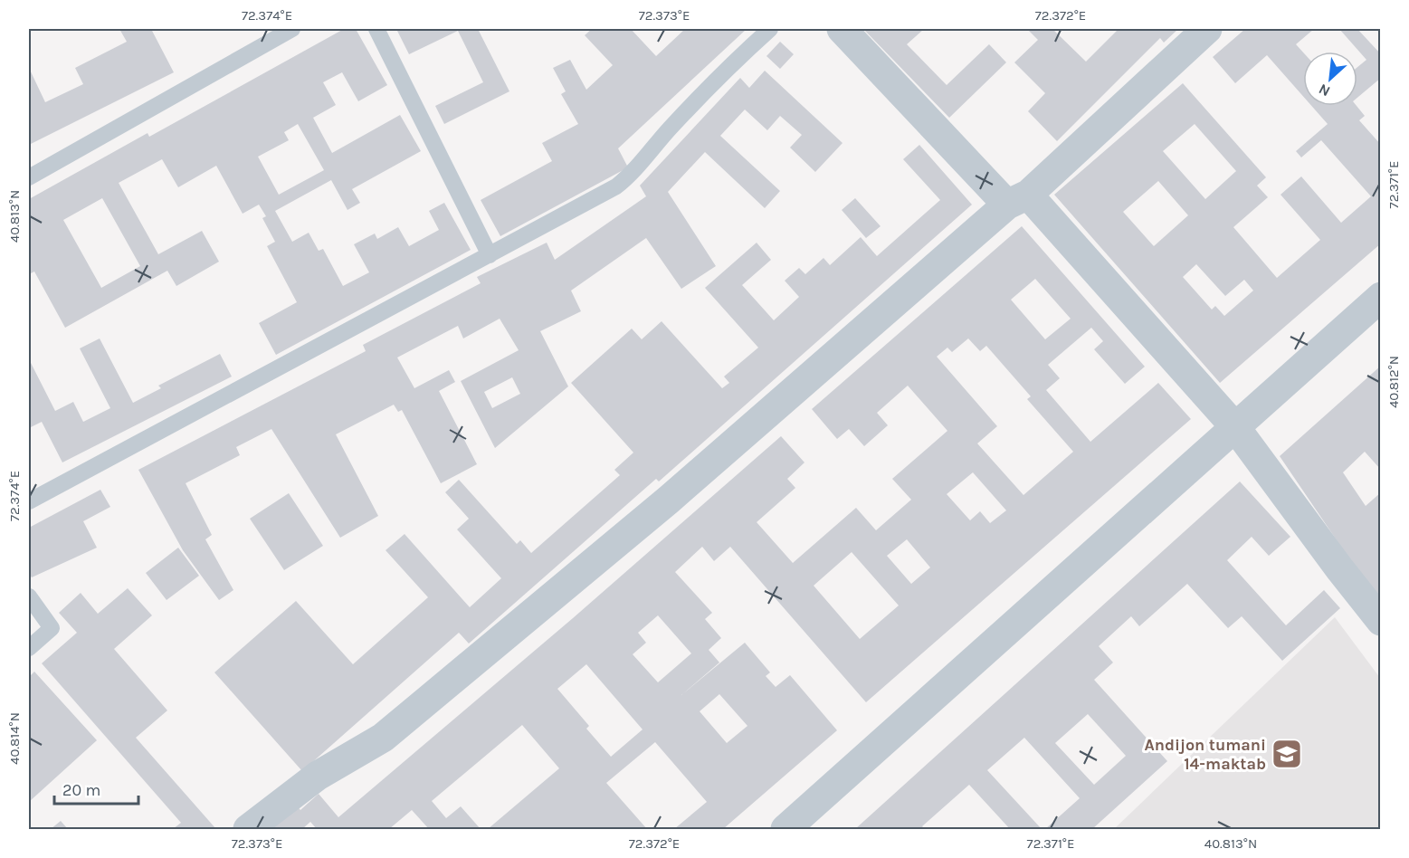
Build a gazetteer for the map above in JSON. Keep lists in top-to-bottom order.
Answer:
{
  "places": {
    "school or university": ["Andijon tumani 14-maktab"]
  },
  "scale_bar": "20 m",
  "north": "bottom left",
  "coordinates": [
    "72.374°E",
    "72.373°E",
    "72.372°E",
    "72.371°E",
    "40.813°N",
    "40.812°N",
    "40.814°N"
  ]
}
